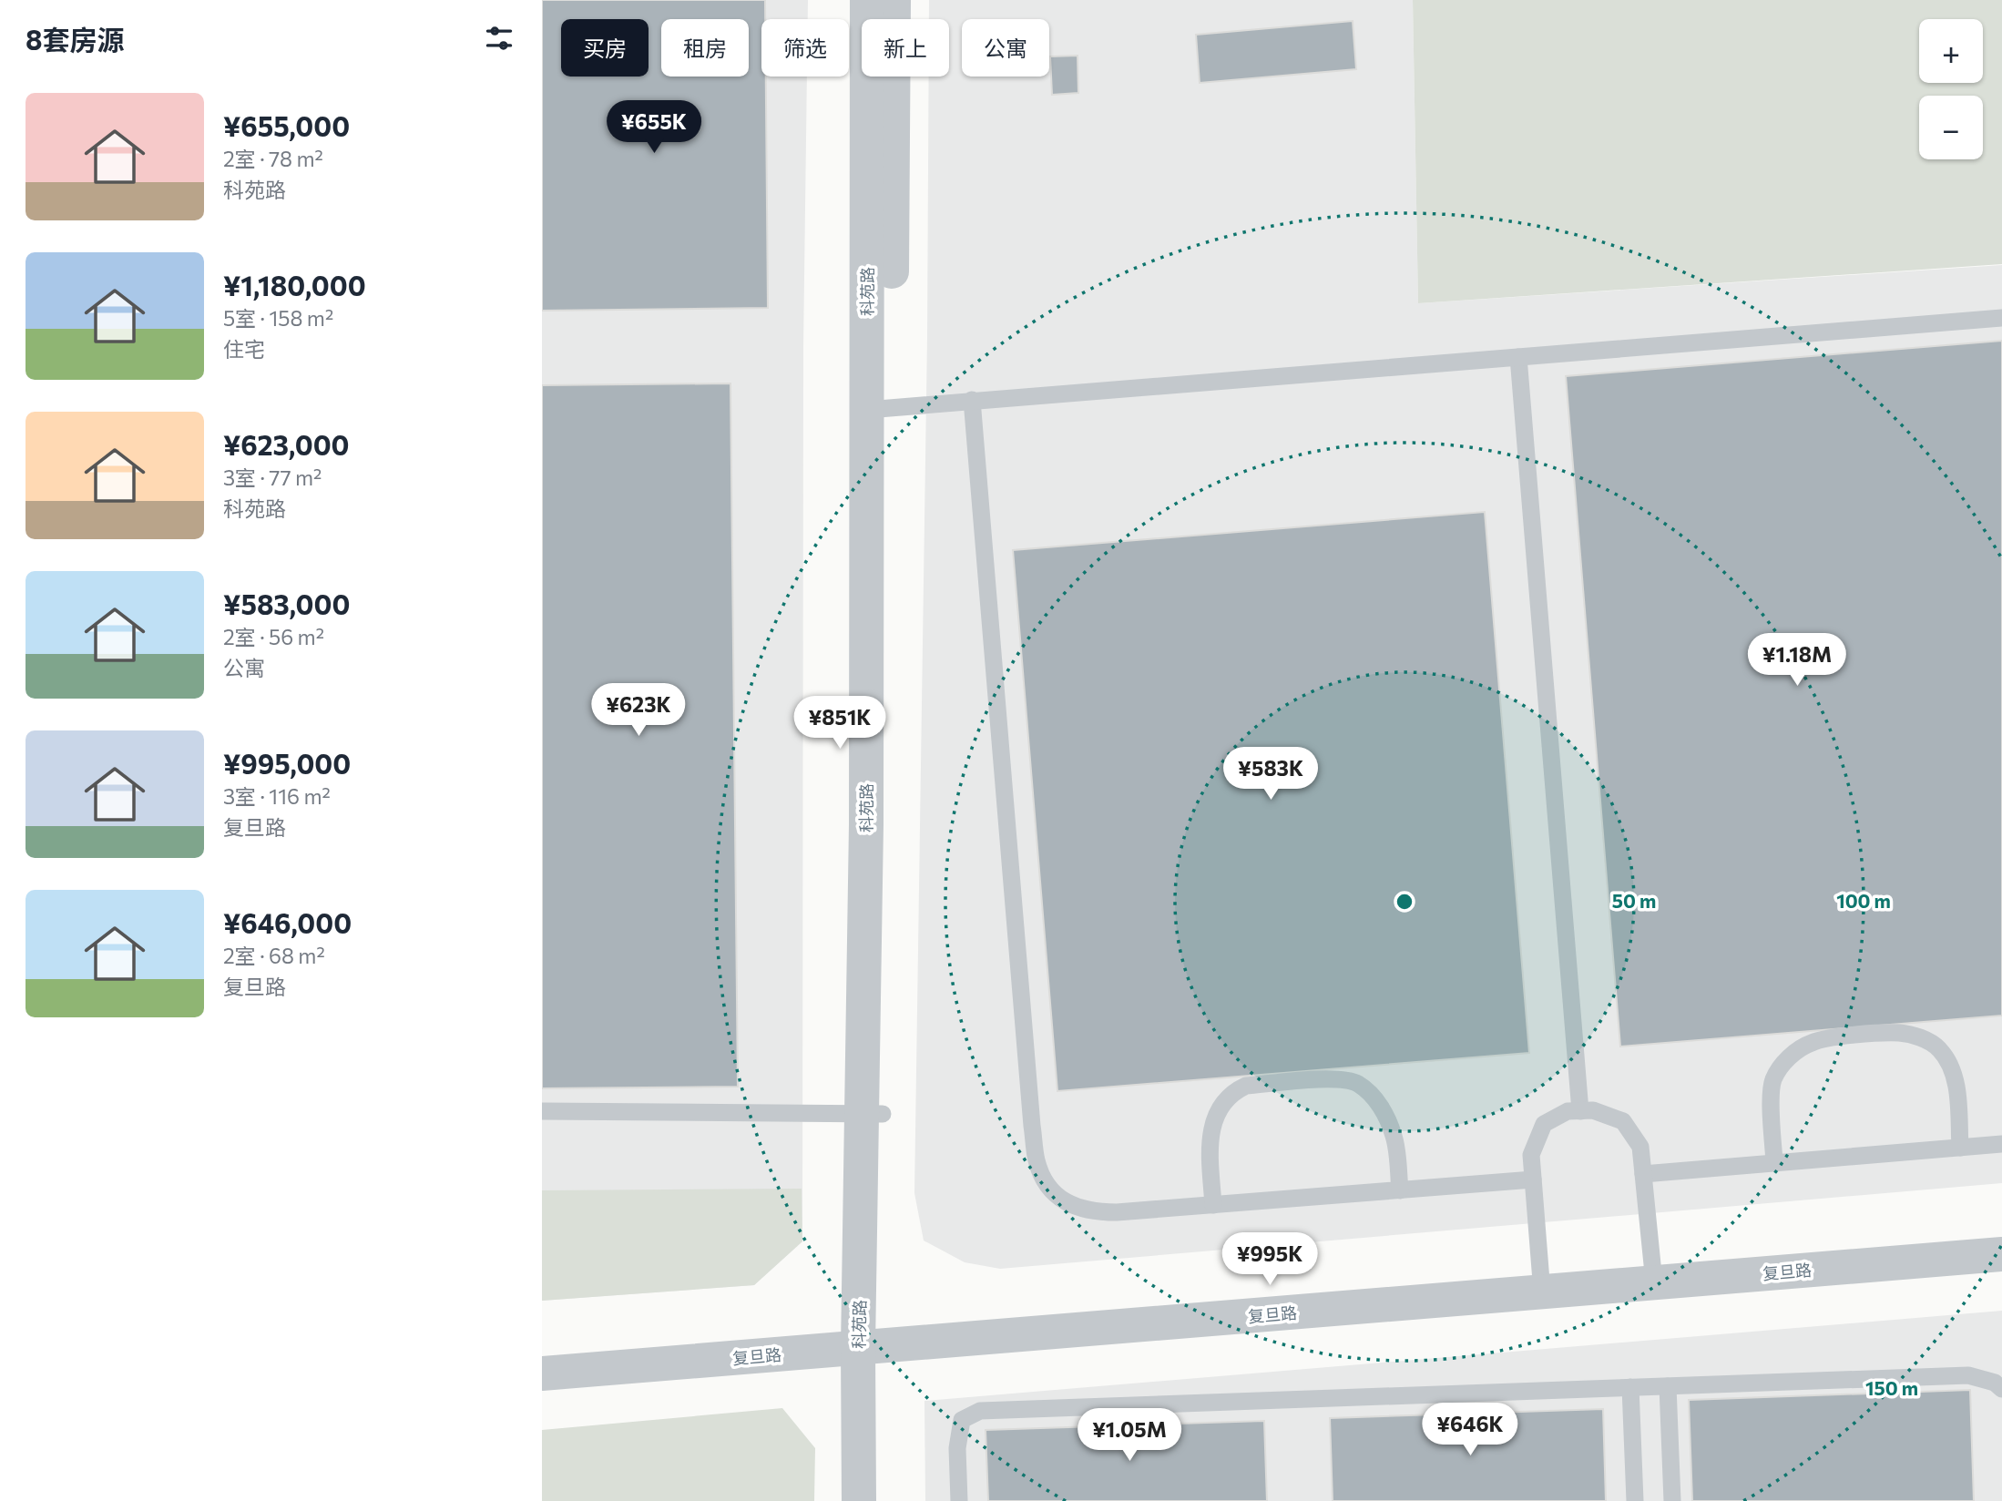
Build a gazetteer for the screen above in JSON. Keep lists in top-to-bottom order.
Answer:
{
  "streets": {
    "street": ["科苑路", "复旦路"]
  },
  "crossings": [
    ["科苑路", "复旦路"]
  ],
  "page": {
    "heading": "8套房源",
    "map_buttons": ["+", "−"],
    "chip": [
      "买房",
      "租房",
      "筛选",
      "新上",
      "公寓"
    ],
    "list": [
      {
        "name": "¥655,000",
        "note": "2室 · 78 m² · 科苑路"
      },
      {
        "name": "¥1,180,000",
        "note": "5室 · 158 m² · 住宅"
      },
      {
        "name": "¥623,000",
        "note": "3室 · 77 m² · 科苑路"
      },
      {
        "name": "¥583,000",
        "note": "2室 · 56 m² · 公寓"
      },
      {
        "name": "¥995,000",
        "note": "3室 · 116 m² · 复旦路"
      },
      {
        "name": "¥646,000",
        "note": "2室 · 68 m² · 复旦路"
      }
    ],
    "price": [
      "¥655K",
      "¥1.18M",
      "¥623K",
      "¥851K",
      "¥583K",
      "¥995K",
      "¥646K",
      "¥1.05M"
    ]
  },
  "rings": ["50 m", "100 m", "150 m"]
}
